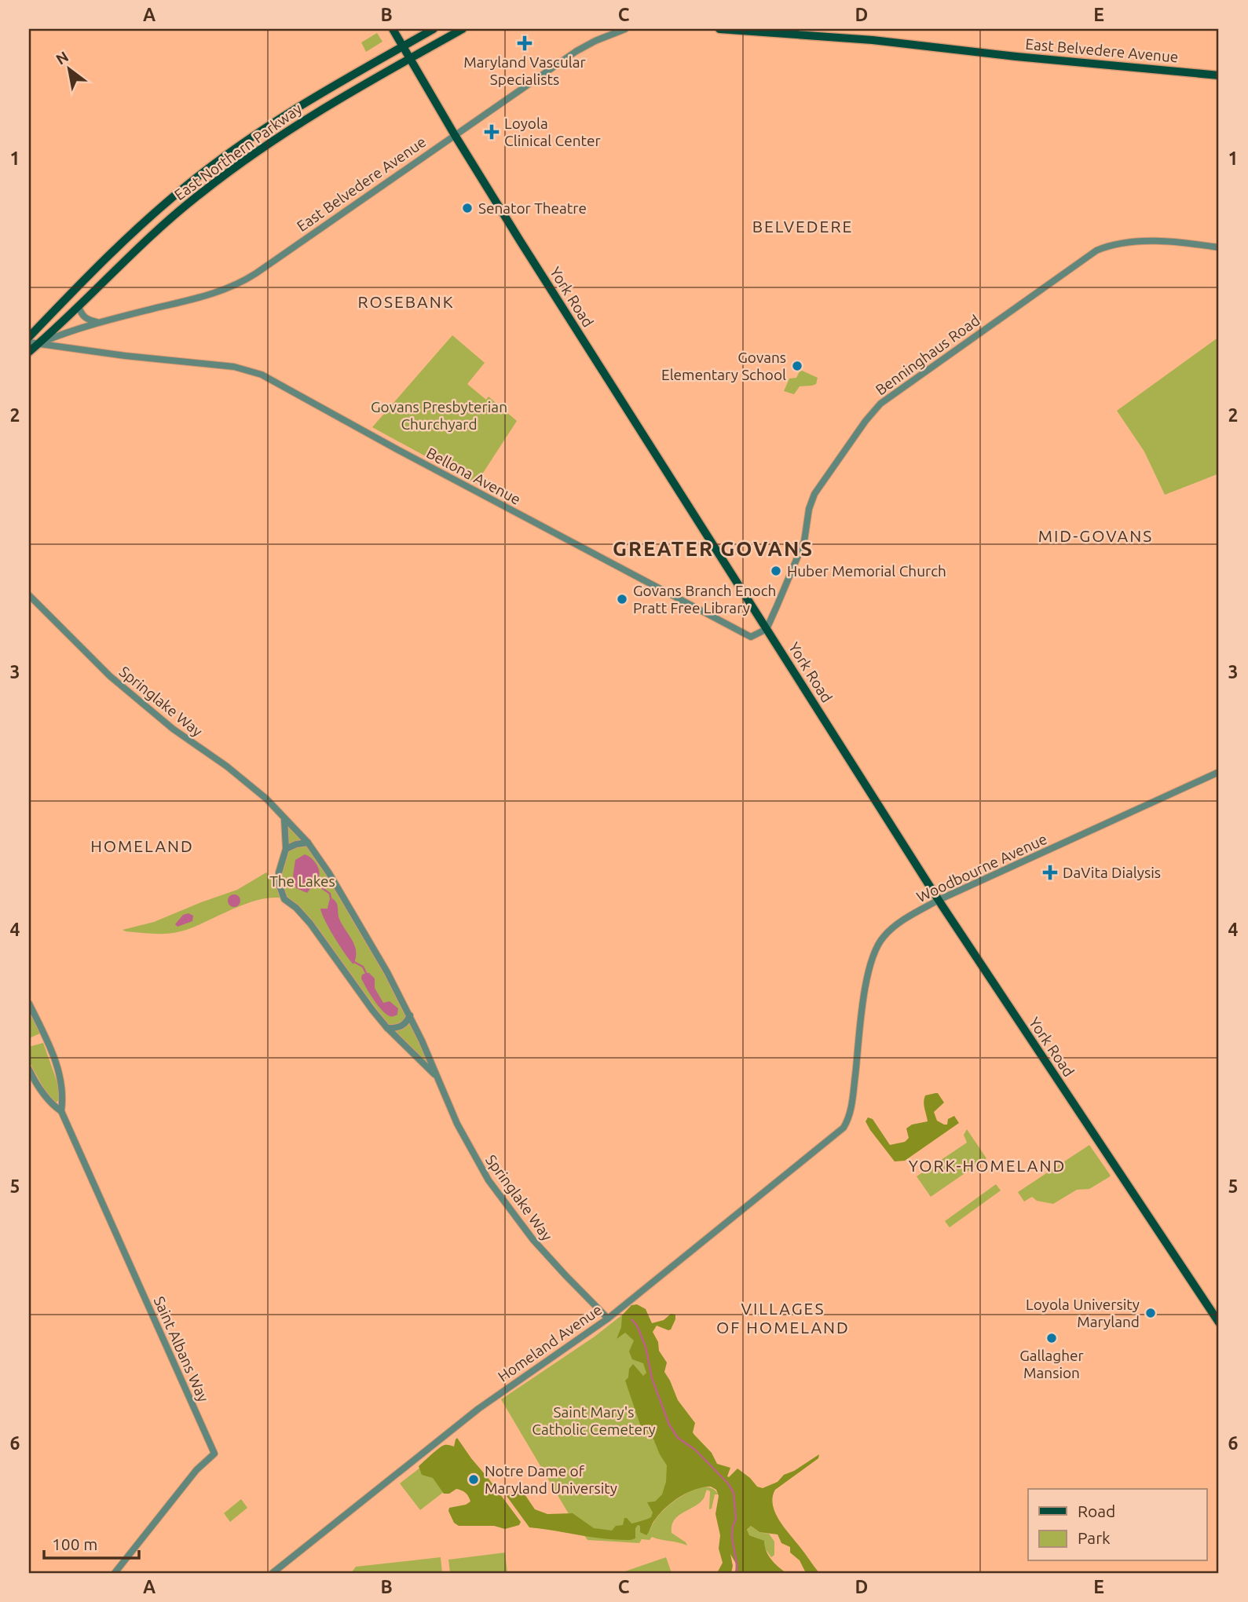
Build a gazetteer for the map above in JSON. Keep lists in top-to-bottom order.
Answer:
{
  "streets": {
    "main road": ["East Belvedere Avenue", "East Northern Parkway", "York Road"],
    "street": [
      "Benninghaus Road",
      "Bellona Avenue",
      "Springlake Way",
      "Woodbourne Avenue",
      "Homeland Avenue",
      "Saint Albans Way"
    ]
  },
  "crossings": [
    ["East Belvedere Avenue", "East Northern Parkway"],
    ["East Belvedere Avenue", "York Road"],
    ["East Belvedere Avenue", "Bellona Avenue"],
    ["East Northern Parkway", "York Road"],
    ["East Northern Parkway", "Bellona Avenue"],
    ["York Road", "Benninghaus Road"],
    ["York Road", "Bellona Avenue"],
    ["York Road", "Woodbourne Avenue"],
    ["Benninghaus Road", "Bellona Avenue"],
    ["Springlake Way", "Homeland Avenue"],
    ["Woodbourne Avenue", "Homeland Avenue"]
  ],
  "districts": [
    "BELVEDERE",
    "ROSEBANK",
    "MID-GOVANS",
    "GREATER GOVANS",
    "HOMELAND",
    "YORK-HOMELAND",
    "VILLAGES OF HOMELAND"
  ],
  "parks": ["Govans Presbyterian Churchyard", "The Lakes", "Saint Mary's Catholic Cemetery"],
  "places": {
    "health": ["Maryland Vascular Specialists", "Loyola Clinical Center", "DaVita Dialysis"],
    "other": [
      "Senator Theatre",
      "Govans Elementary School",
      "Huber Memorial Church",
      "Govans Branch Enoch Pratt Free Library",
      "Loyola University Maryland",
      "Gallagher Mansion",
      "Notre Dame of Maryland University"
    ]
  },
  "legend": ["Road", "Park"],
  "scale_bar": "100 m",
  "north": "top left",
  "grid": {
    "columns": [
      "A",
      "B",
      "C",
      "D",
      "E"
    ],
    "rows": [
      "1",
      "2",
      "3",
      "4",
      "5",
      "6"
    ]
  }
}
